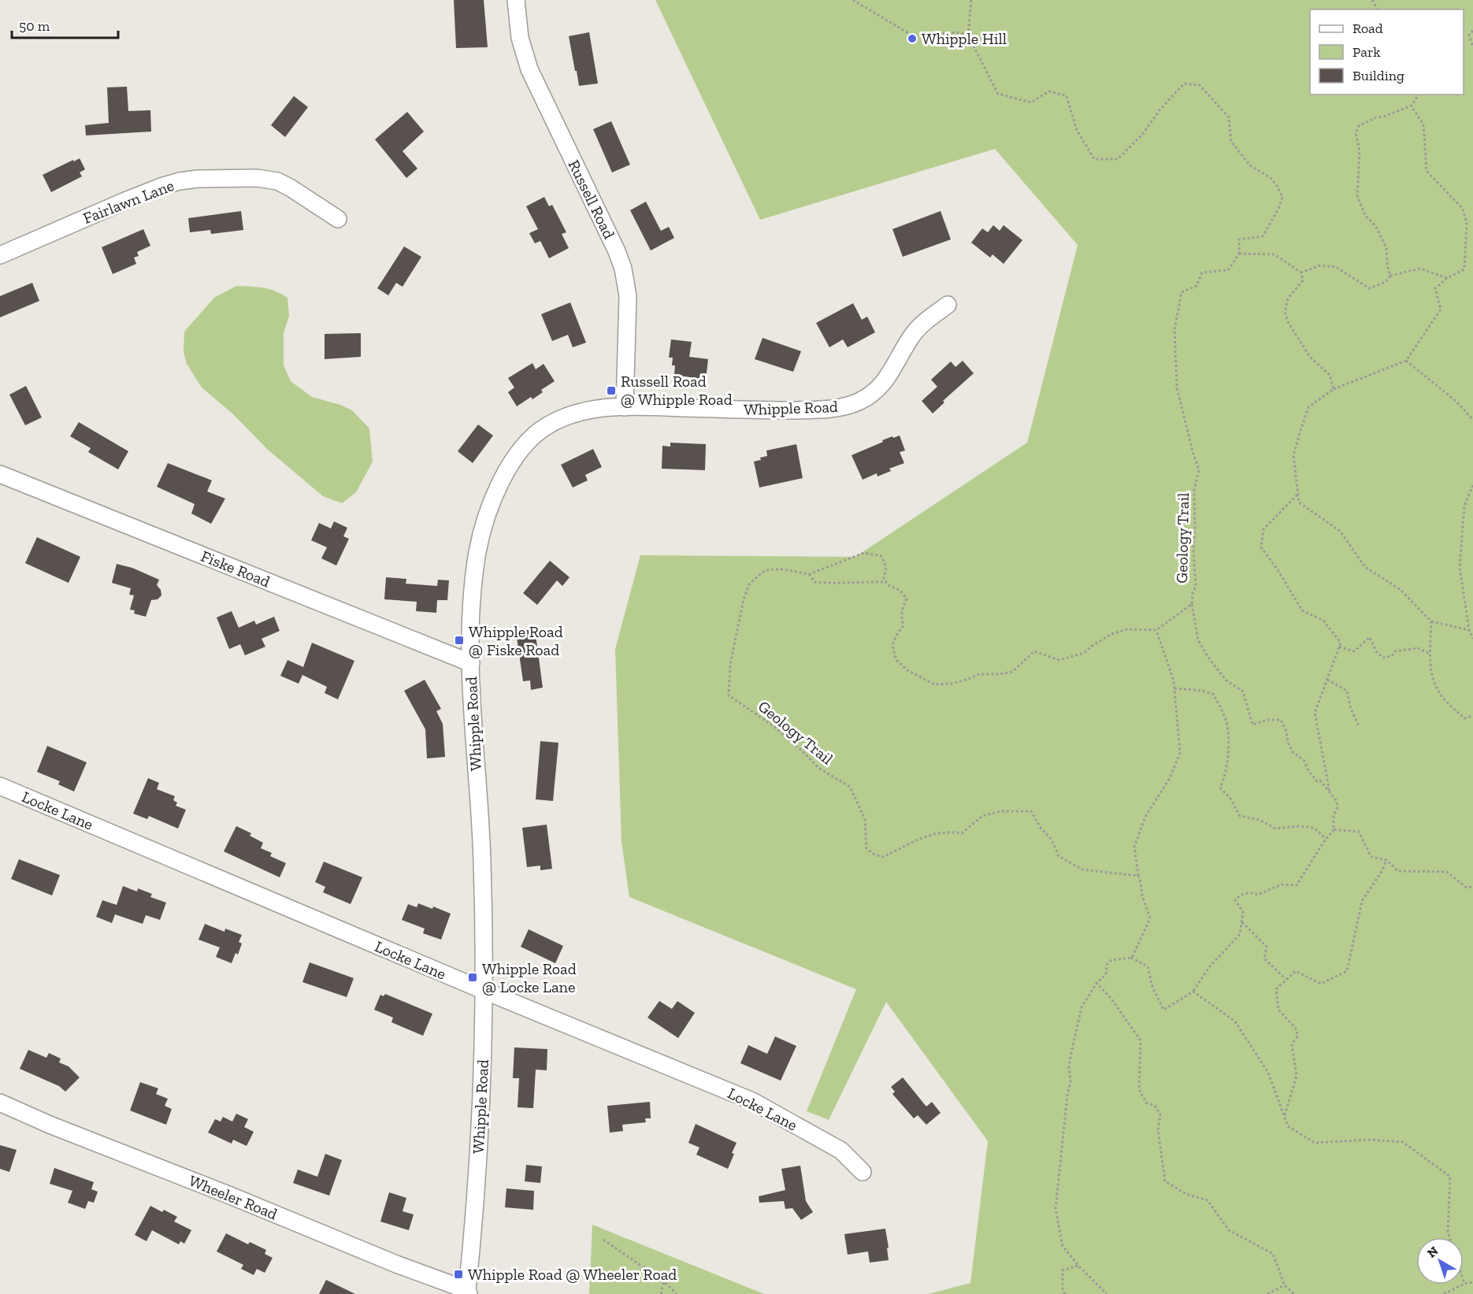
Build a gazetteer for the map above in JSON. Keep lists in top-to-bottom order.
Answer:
{
  "streets": {
    "street": [
      "Russell Road",
      "Fairlawn Lane",
      "Whipple Road",
      "Fiske Road",
      "Locke Lane",
      "Wheeler Road"
    ],
    "path": ["Geology Trail"]
  },
  "crossings": [
    ["Russell Road", "Whipple Road"],
    ["Whipple Road", "Fiske Road"],
    ["Whipple Road", "Locke Lane"],
    ["Whipple Road", "Wheeler Road"]
  ],
  "places": {
    "other": ["Whipple Hill"],
    "transit": [
      "Russell Road @ Whipple Road",
      "Whipple Road @ Fiske Road",
      "Whipple Road @ Locke Lane",
      "Whipple Road @ Wheeler Road"
    ]
  },
  "legend": ["Road", "Park", "Building"],
  "scale_bar": "50 m",
  "north": "top left"
}
